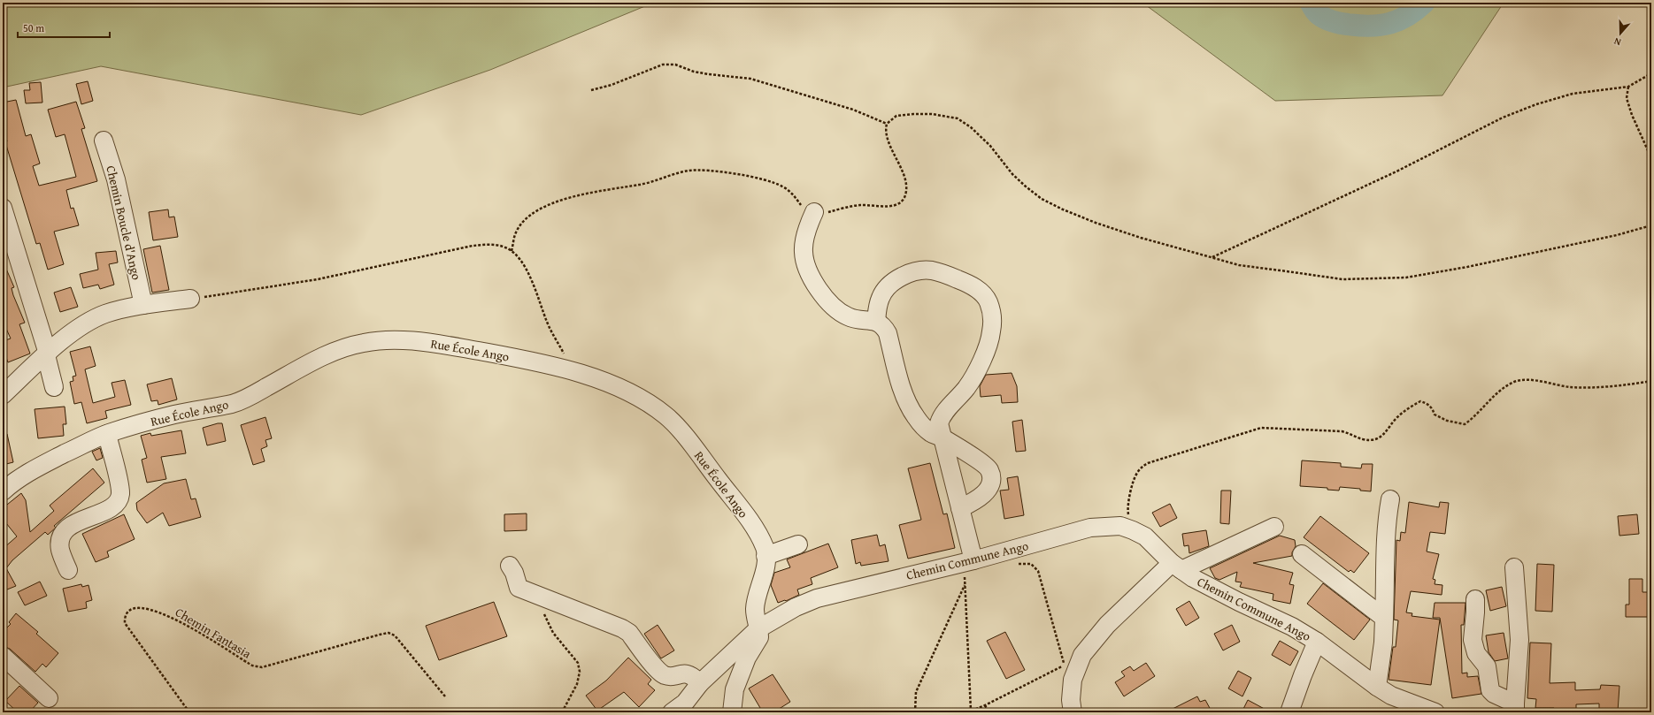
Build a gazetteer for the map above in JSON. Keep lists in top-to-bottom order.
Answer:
{
  "streets": {
    "street": ["Chemin Boucle d'Ango", "Rue École Ango", "Chemin Commune Ango"],
    "path": ["Chemin Fantasia"]
  },
  "crossings": [
    ["Rue École Ango", "Chemin Commune Ango"]
  ],
  "scale_bar": "50 m",
  "north": "bottom"
}
